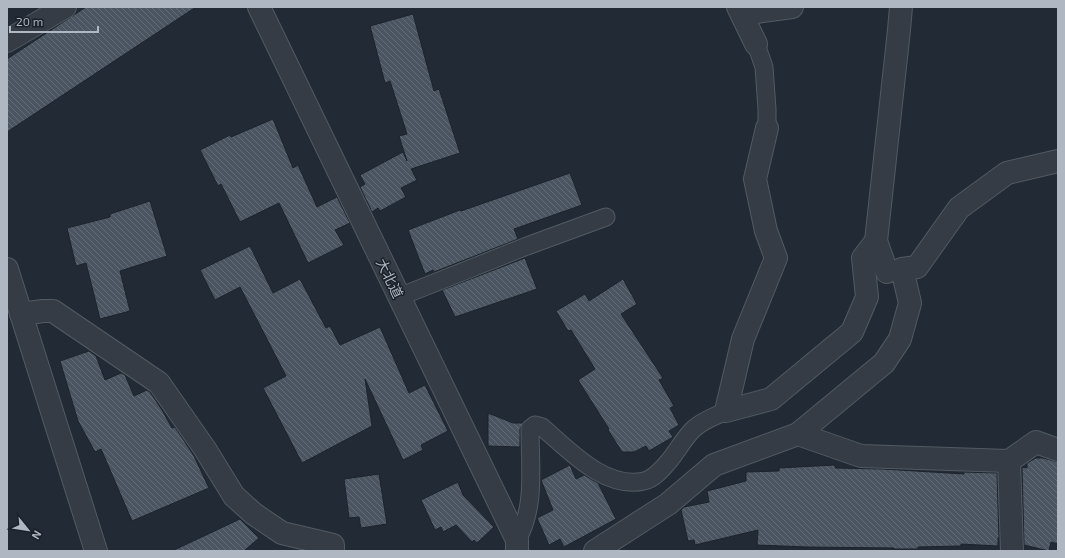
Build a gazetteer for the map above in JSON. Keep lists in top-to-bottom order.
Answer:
{
  "streets": {
    "street": ["大北道"]
  },
  "scale_bar": "20 m",
  "north": "bottom right"
}
